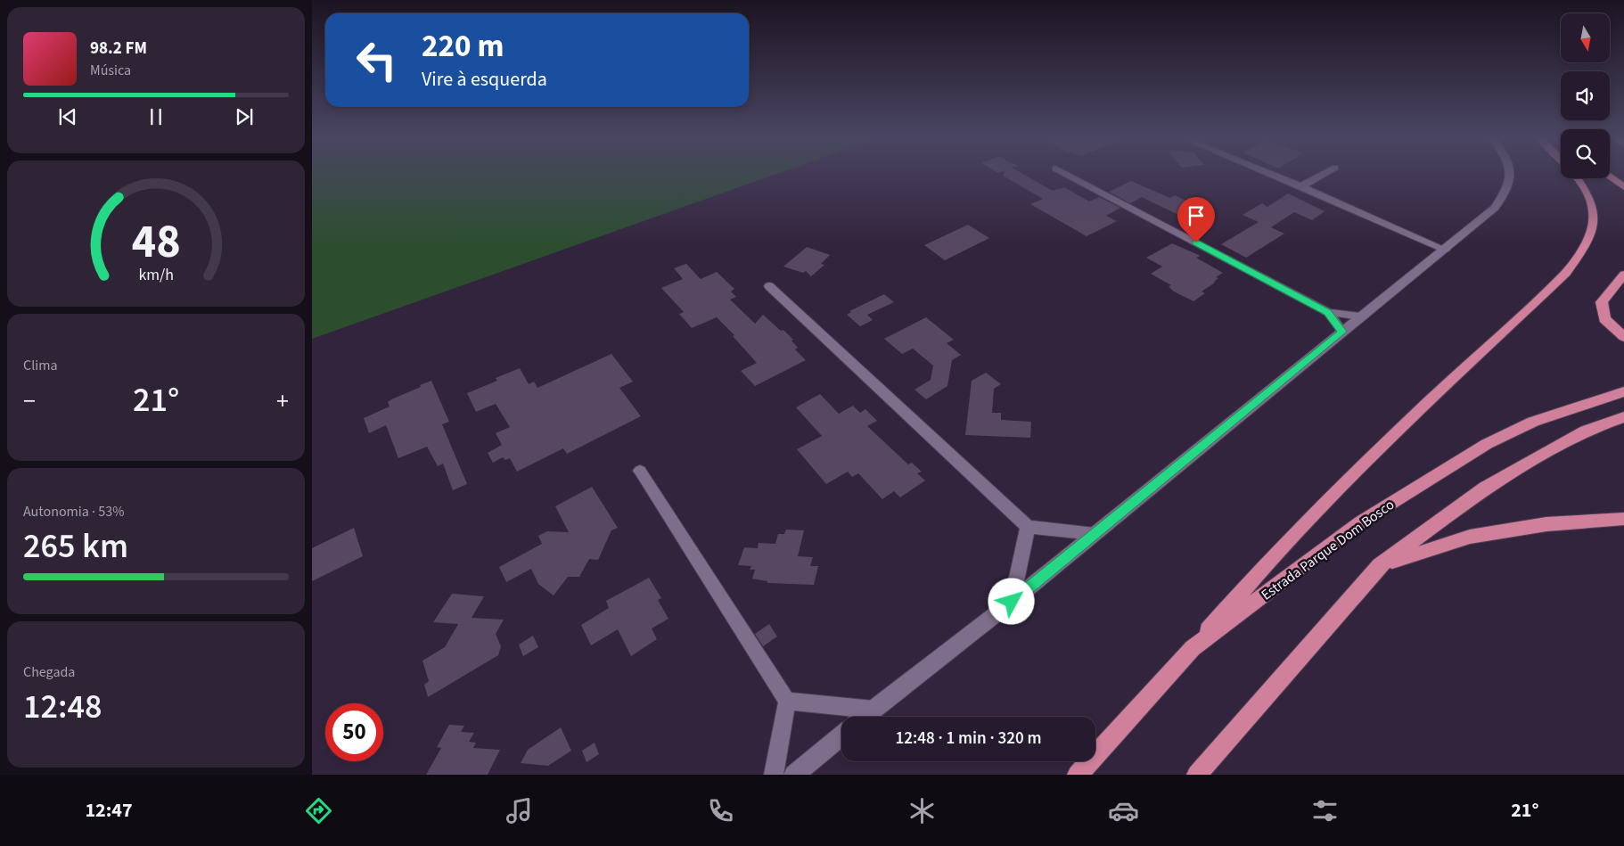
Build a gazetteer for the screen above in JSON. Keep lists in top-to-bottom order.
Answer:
{
  "streets": {
    "highway": ["Estrada Parque Dom Bosco"]
  },
  "north": "bottom",
  "page": {
    "turn": ["220 m", "Vire à esquerda"],
    "song": ["98.2 FM", "Música"],
    "tile": [
      "Clima",
      ["Autonomia · 53%", "265 km"],
      ["Chegada", "12:48"]
    ],
    "heat": ["−", "21°", "+"],
    "limit": "50",
    "trip": "12:48 · 1 min · 320 m",
    "tabs": ["12:47", "21°"],
    "gauge": ["48", "km/h"]
  }
}
